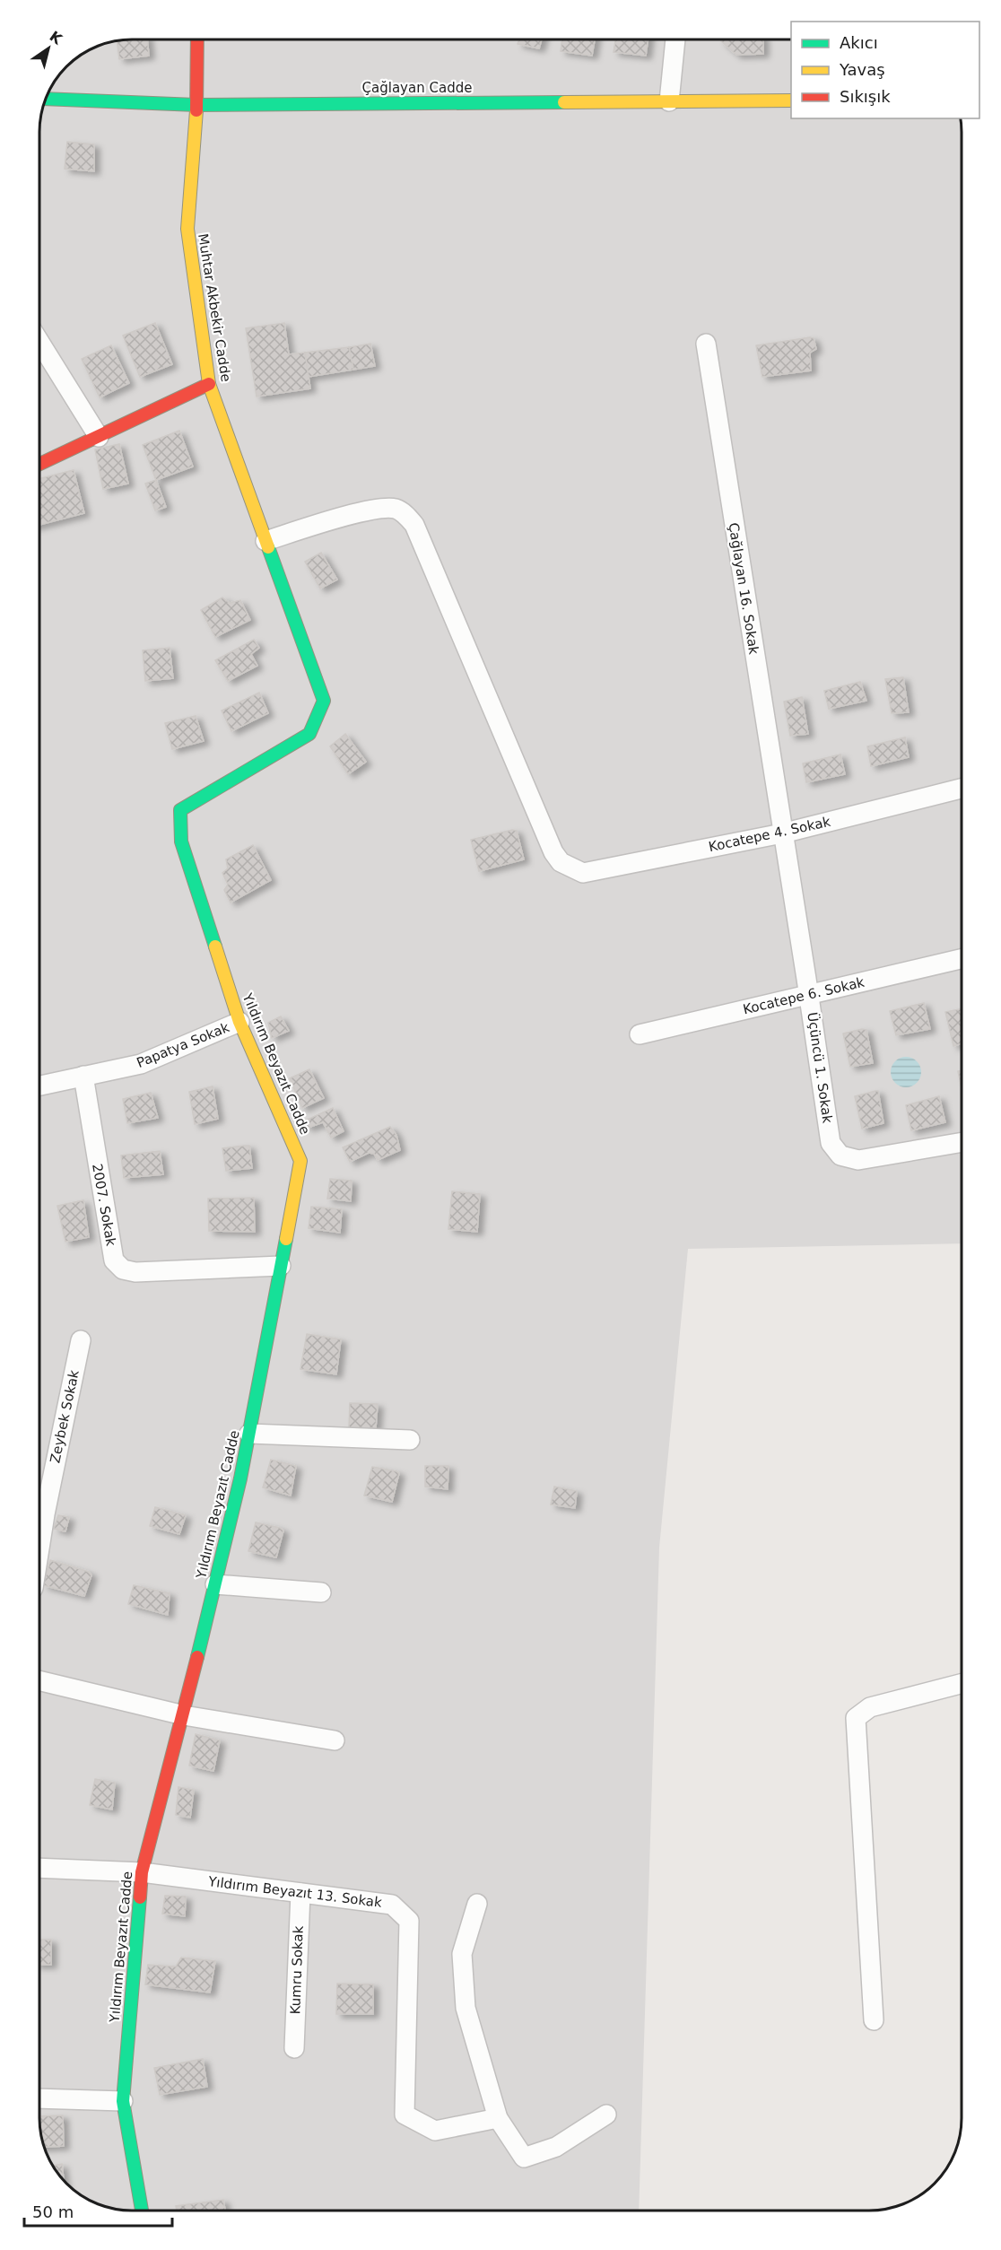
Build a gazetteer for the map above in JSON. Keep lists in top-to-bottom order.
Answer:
{
  "streets": {
    "street": [
      "Çağlayan Cadde",
      "Muhtar Akbekir Cadde",
      "Çağlayan 16. Sokak",
      "Kocatepe 4. Sokak",
      "Kocatepe 6. Sokak",
      "Papatya Sokak",
      "Yıldırım Beyazıt Cadde",
      "Üçüncü 1. Sokak",
      "2007. Sokak",
      "Zeybek Sokak",
      "Yıldırım Beyazıt 13. Sokak",
      "Kumru Sokak"
    ]
  },
  "crossings": [
    ["Çağlayan Cadde", "Muhtar Akbekir Cadde"],
    ["Muhtar Akbekir Cadde", "Kocatepe 4. Sokak"],
    ["Muhtar Akbekir Cadde", "Yıldırım Beyazıt Cadde"],
    ["Çağlayan 16. Sokak", "Kocatepe 4. Sokak"],
    ["Çağlayan 16. Sokak", "Üçüncü 1. Sokak"],
    ["Kocatepe 4. Sokak", "Üçüncü 1. Sokak"],
    ["Kocatepe 6. Sokak", "Üçüncü 1. Sokak"],
    ["Papatya Sokak", "Yıldırım Beyazıt Cadde"],
    ["Papatya Sokak", "2007. Sokak"],
    ["Yıldırım Beyazıt Cadde", "2007. Sokak"],
    ["Yıldırım Beyazıt Cadde", "Yıldırım Beyazıt 13. Sokak"],
    ["Yıldırım Beyazıt 13. Sokak", "Kumru Sokak"]
  ],
  "legend": ["Akıcı", "Yavaş", "Sıkışık"],
  "scale_bar": "50 m",
  "north": "top right"
}
